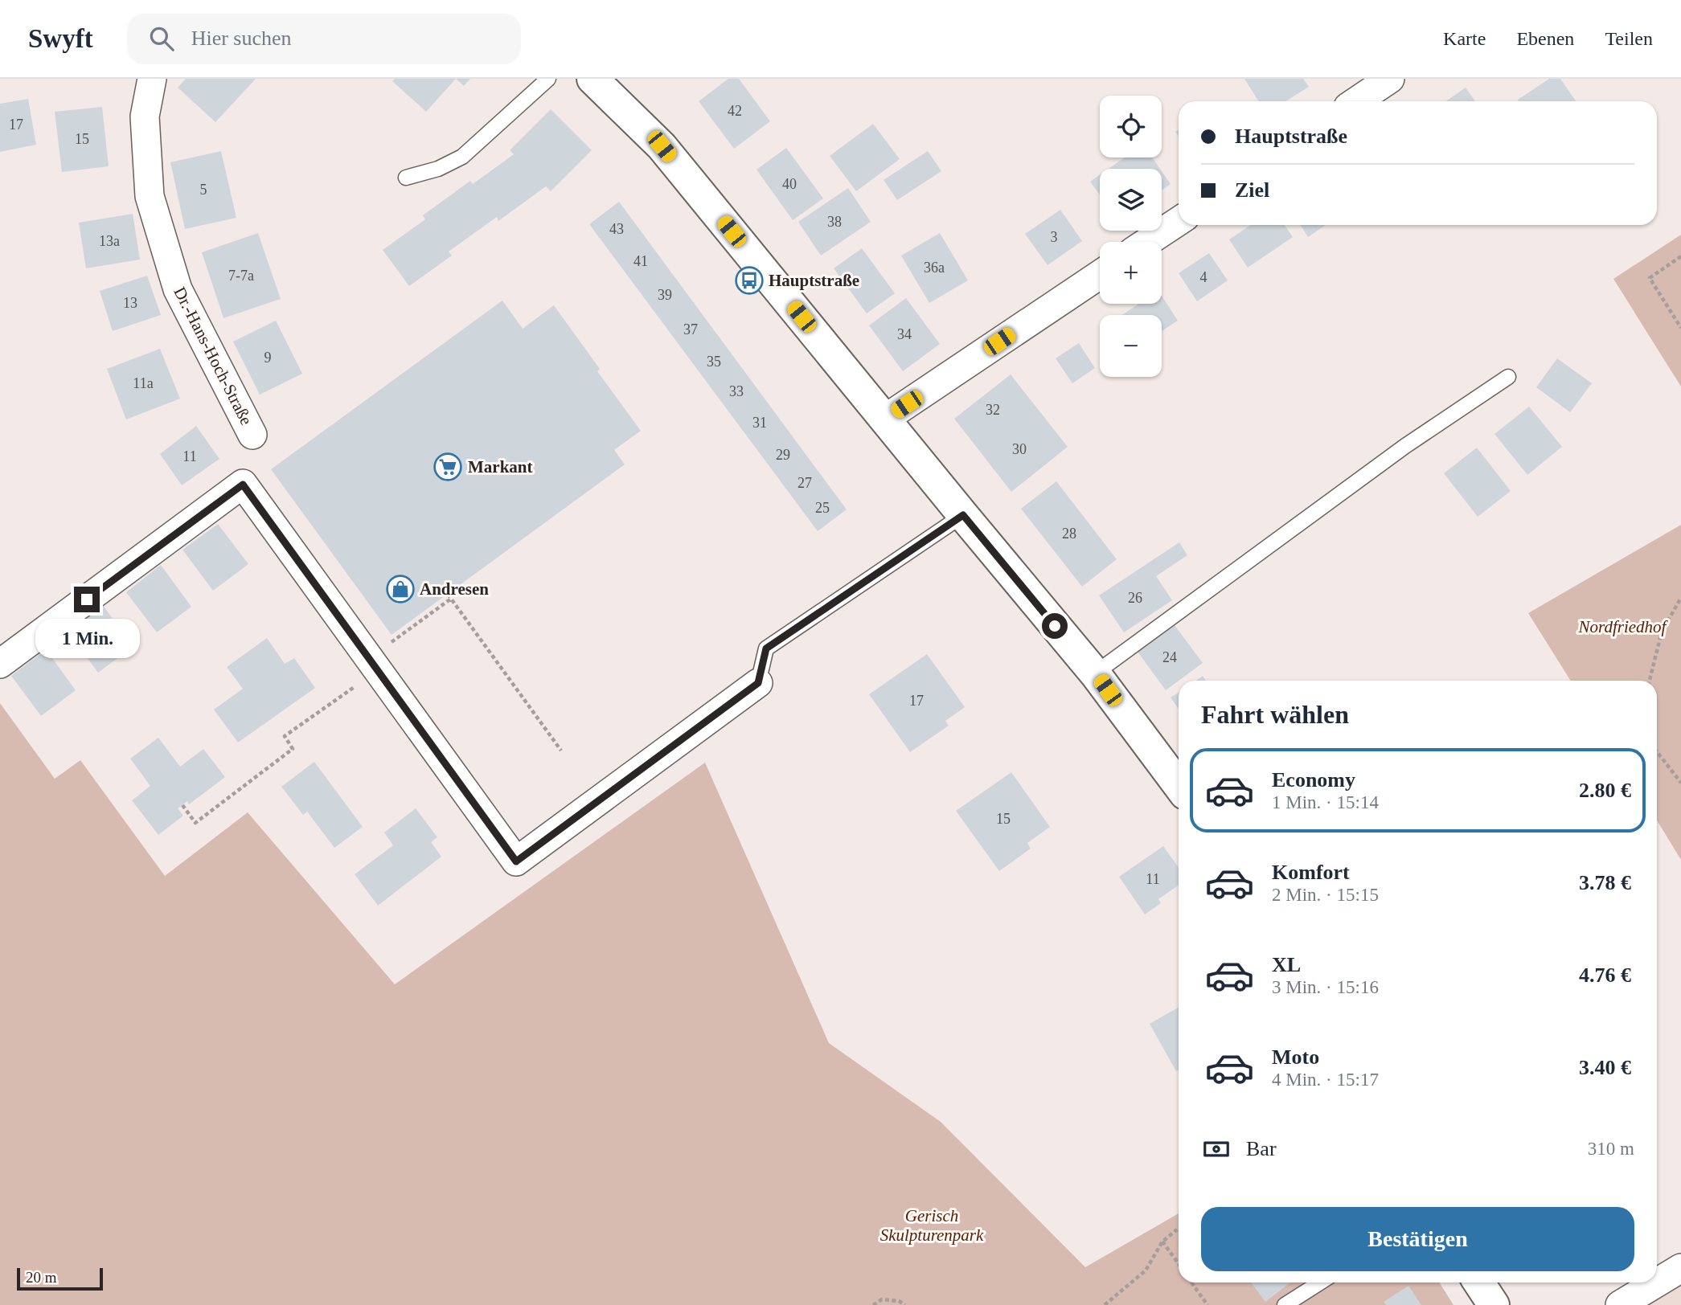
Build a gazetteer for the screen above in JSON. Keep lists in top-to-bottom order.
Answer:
{
  "streets": {
    "street": ["Dr.-Hans-Hoch-Straße"]
  },
  "parks": ["Nordfriedhof", "Gerisch Skulpturenpark"],
  "places": {
    "bus stop": ["Hauptstraße"],
    "supermarket": ["Markant"],
    "shop": ["Andresen"]
  },
  "house_numbers": [
    "42",
    "17",
    "15",
    "40",
    "5",
    "38",
    "43",
    "3",
    "13a",
    "41",
    "36a",
    "7-7a",
    "4",
    "39",
    "13",
    "37",
    "34",
    "9",
    "35",
    "11a",
    "33",
    "32",
    "31",
    "30",
    "29",
    "11",
    "27",
    "25",
    "28",
    "26",
    "24",
    "17",
    "15",
    "11"
  ],
  "scale_bar": "20 m",
  "page": {
    "header": "Swyft",
    "search": "Hier suchen",
    "nav": ["Karte", "Ebenen", "Teilen"],
    "map_buttons": ["+", "−"],
    "banner": ["Hauptstraße", "Ziel"],
    "bubble": "1 Min.",
    "heading": "Fahrt wählen",
    "list": [
      {
        "name": "Economy",
        "note": "1 Min. · 15:14",
        "value": "2.80 €"
      },
      {
        "name": "Komfort",
        "note": "2 Min. · 15:15",
        "value": "3.78 €"
      },
      {
        "name": "XL",
        "note": "3 Min. · 15:16",
        "value": "4.76 €"
      },
      {
        "name": "Moto",
        "note": "4 Min. · 15:17",
        "value": "3.40 €"
      }
    ],
    "pay": ["Bar", "310 m"],
    "buttons": "Bestätigen",
    "scale": "20 m"
  }
}
